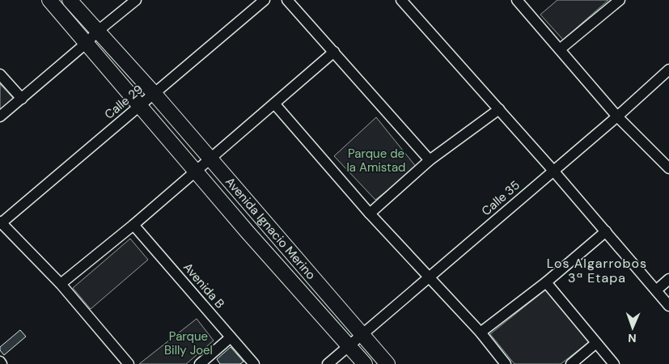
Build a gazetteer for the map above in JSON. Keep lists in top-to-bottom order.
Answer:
{
  "streets": {
    "street": [
      "Calle 29",
      "Calle 35",
      "Avenida Ignacio Merino",
      "Avenida B"
    ]
  },
  "crossings": [
    ["Calle 29", "Avenida Ignacio Merino"],
    ["Calle 35", "Avenida Ignacio Merino"]
  ],
  "districts": ["Los Algarrobos 3ª Etapa"],
  "parks": ["Parque de la Amistad", "Parque Billy Joel"],
  "north": "bottom"
}
